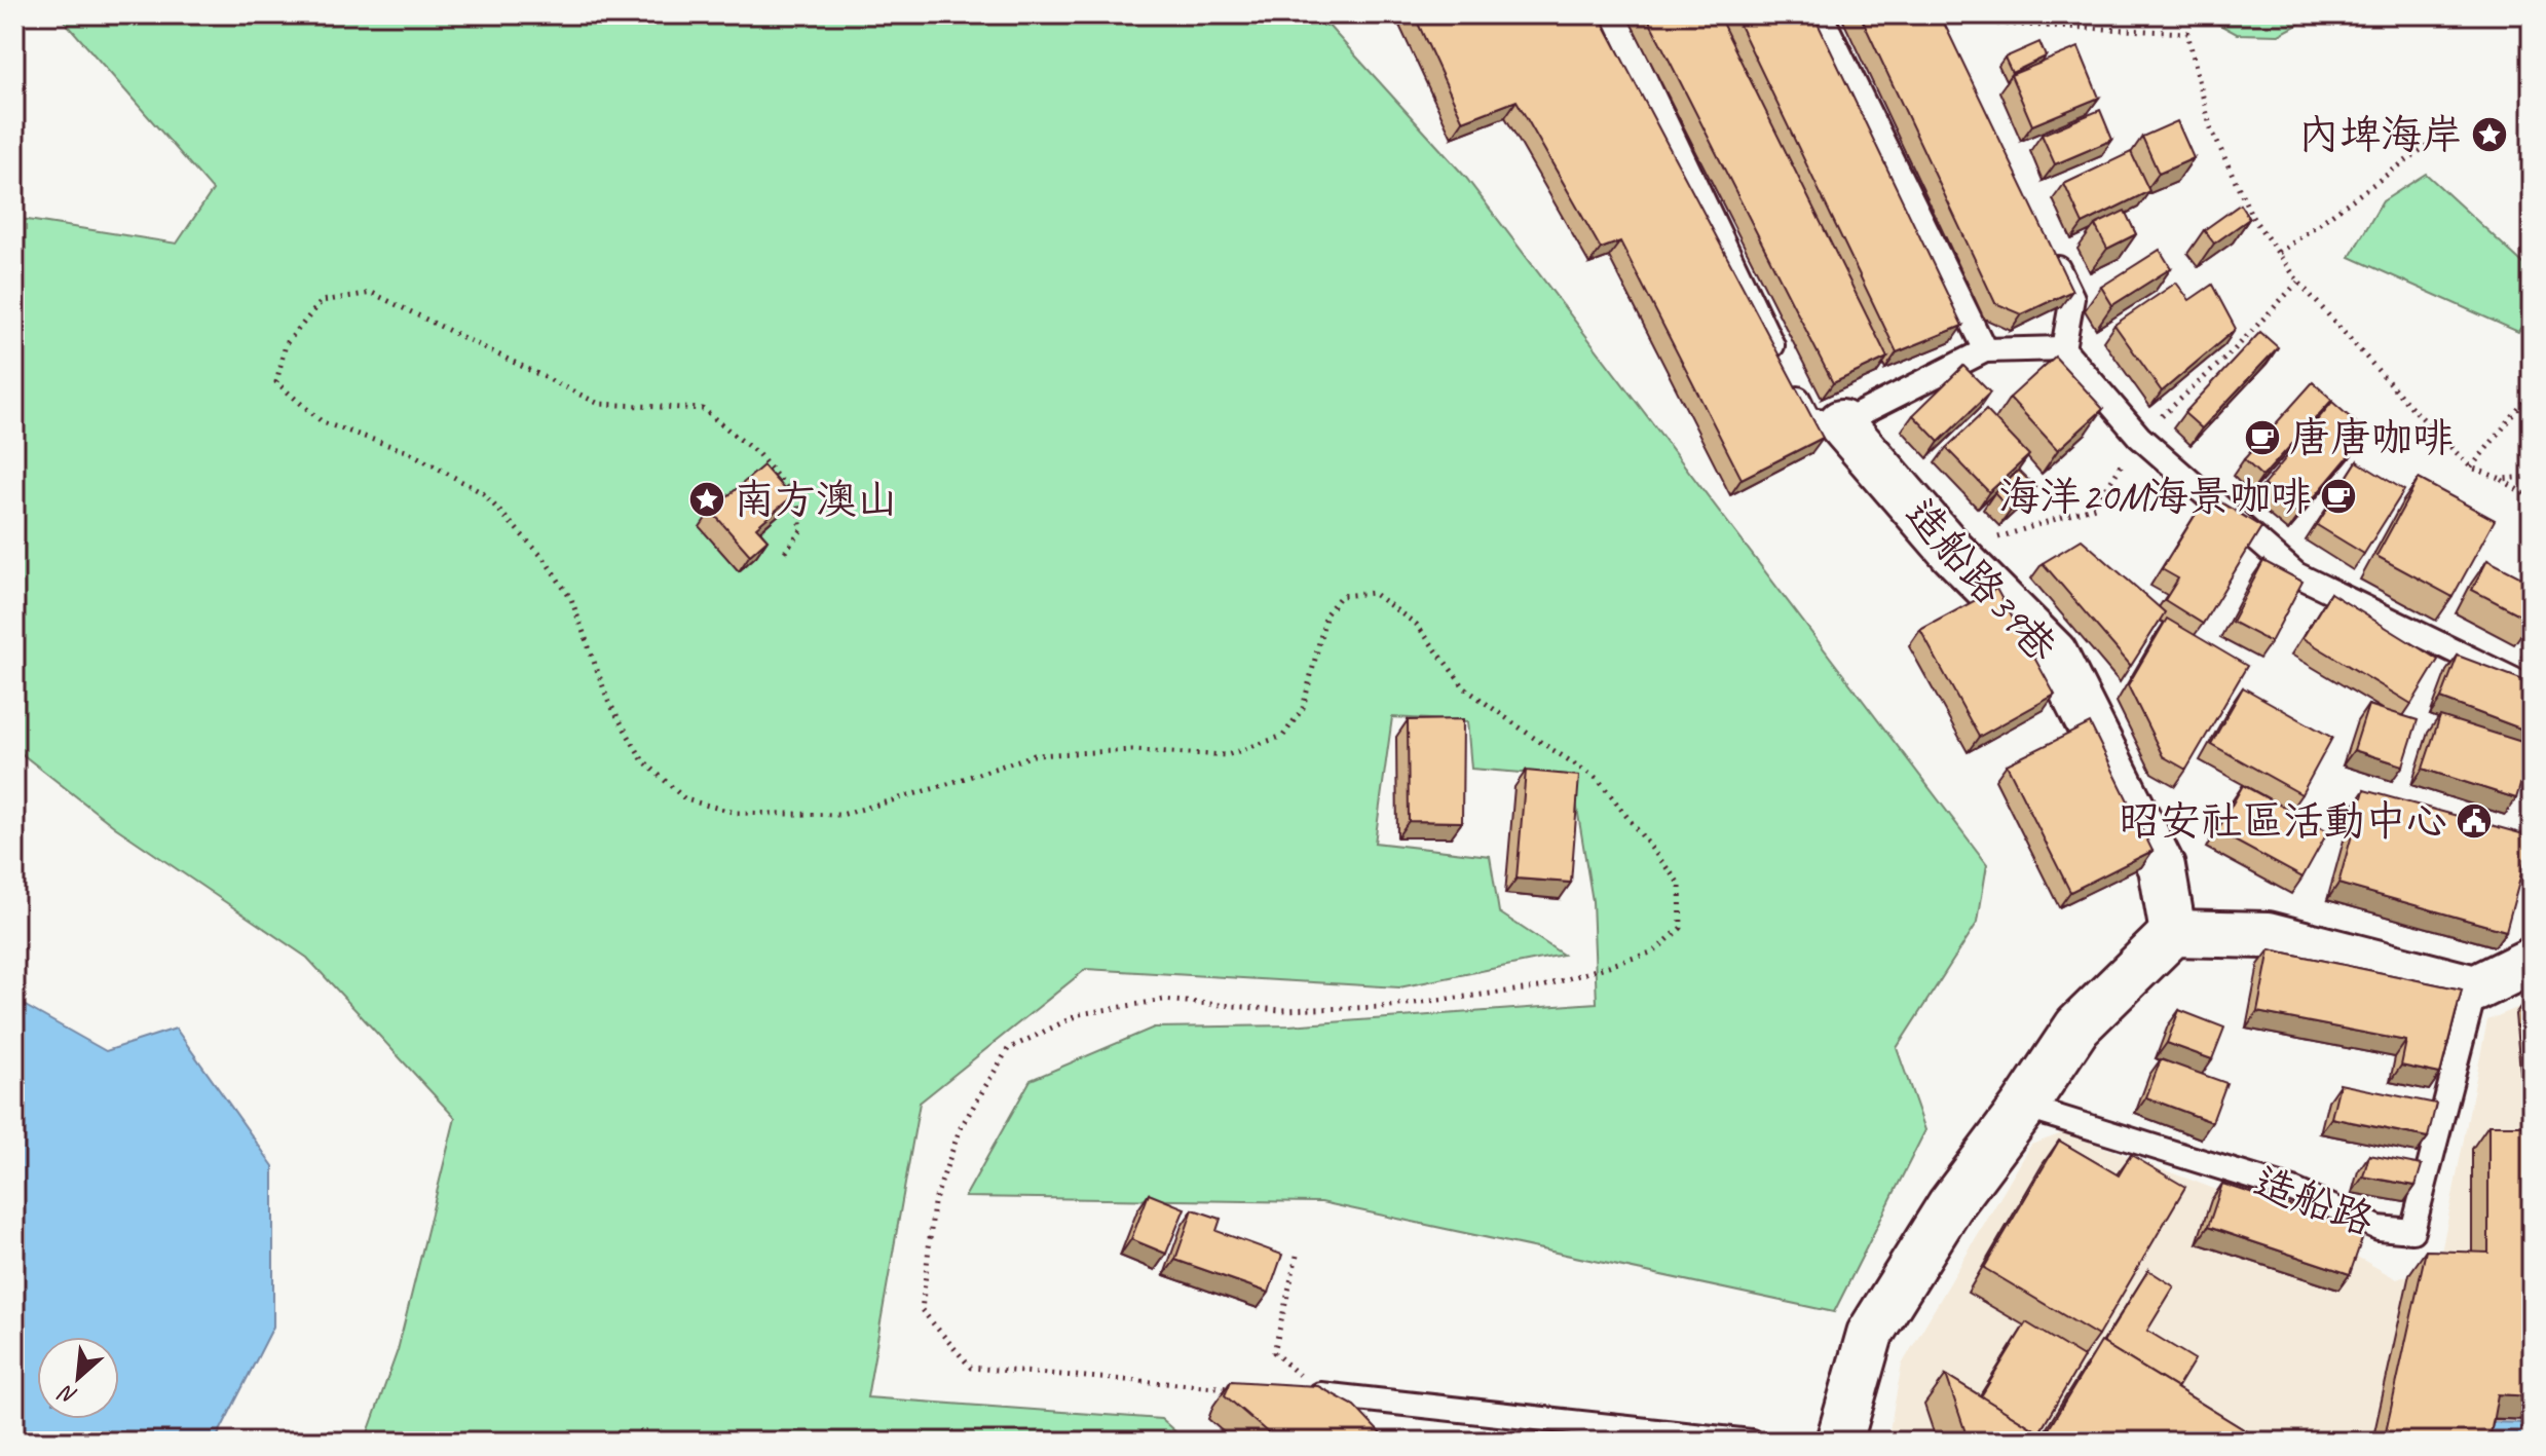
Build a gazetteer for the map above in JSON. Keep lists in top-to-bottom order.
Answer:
{
  "streets": {
    "street": ["造船路39巷"],
    "lane": ["造船路"]
  },
  "places": {
    "place": ["內埤海岸", "南方澳山"],
    "cafe": ["唐唐咖啡", "海洋20M海景咖啡"],
    "public building": ["昭安社區活動中心"]
  },
  "north": "bottom left"
}
